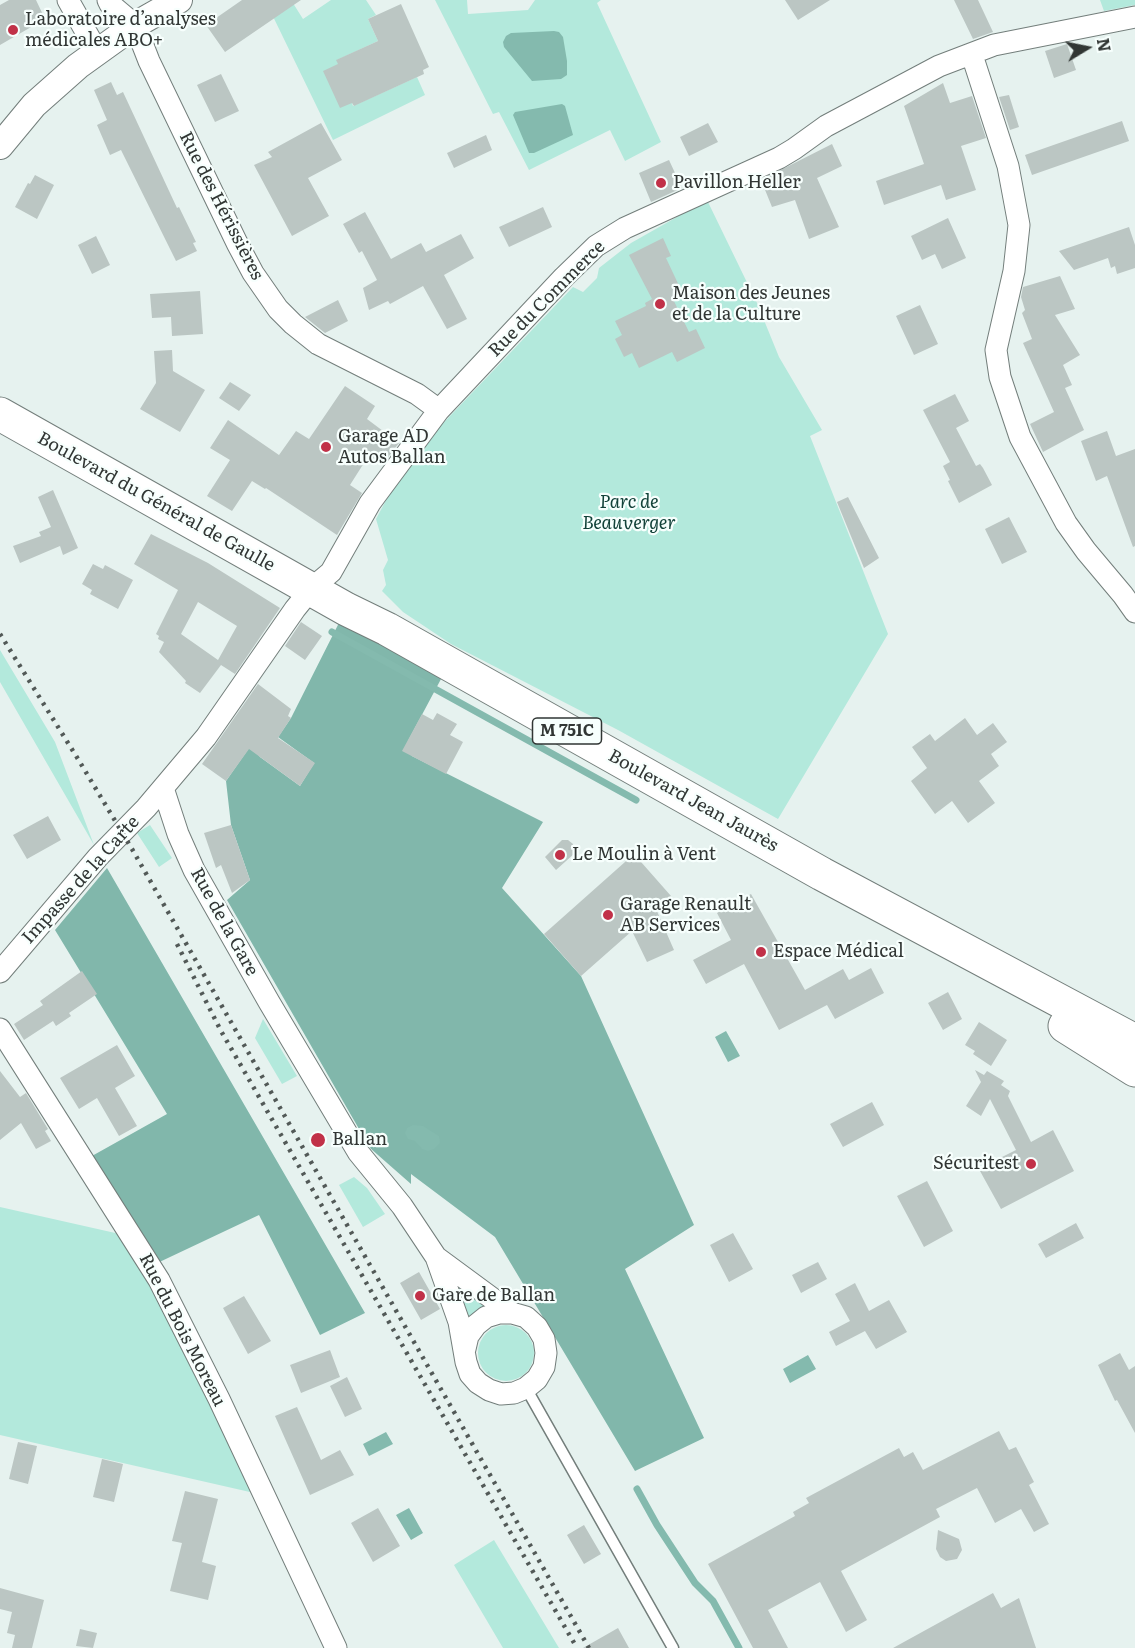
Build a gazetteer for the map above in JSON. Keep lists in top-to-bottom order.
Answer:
{
  "streets": {
    "main road": ["Boulevard du Général de Gaulle", "M 751C", "Boulevard Jean Jaurès"],
    "street": [
      "Rue des Hérissières",
      "Rue du Commerce",
      "Impasse de la Carte",
      "Rue de la Gare",
      "Rue du Bois Moreau"
    ]
  },
  "crossings": [
    ["Rue des Hérissières", "Rue du Commerce"],
    ["Rue du Commerce", "Boulevard du Général de Gaulle"],
    ["Rue du Commerce", "Boulevard Jean Jaurès"],
    ["Boulevard du Général de Gaulle", "Boulevard Jean Jaurès"],
    ["Impasse de la Carte", "Rue de la Gare"]
  ],
  "parks": ["Parc de Beauverger"],
  "places": [
    "Laboratoire d’analyses médicales ABO+",
    "Pavillon Heller",
    "Maison des Jeunes et de la Culture",
    "Garage AD Autos Ballan",
    "Le Moulin à Vent",
    "Garage Renault AB Services",
    "Espace Médical",
    "Ballan",
    "Sécuritest",
    "Gare de Ballan"
  ],
  "north": "right"
}
